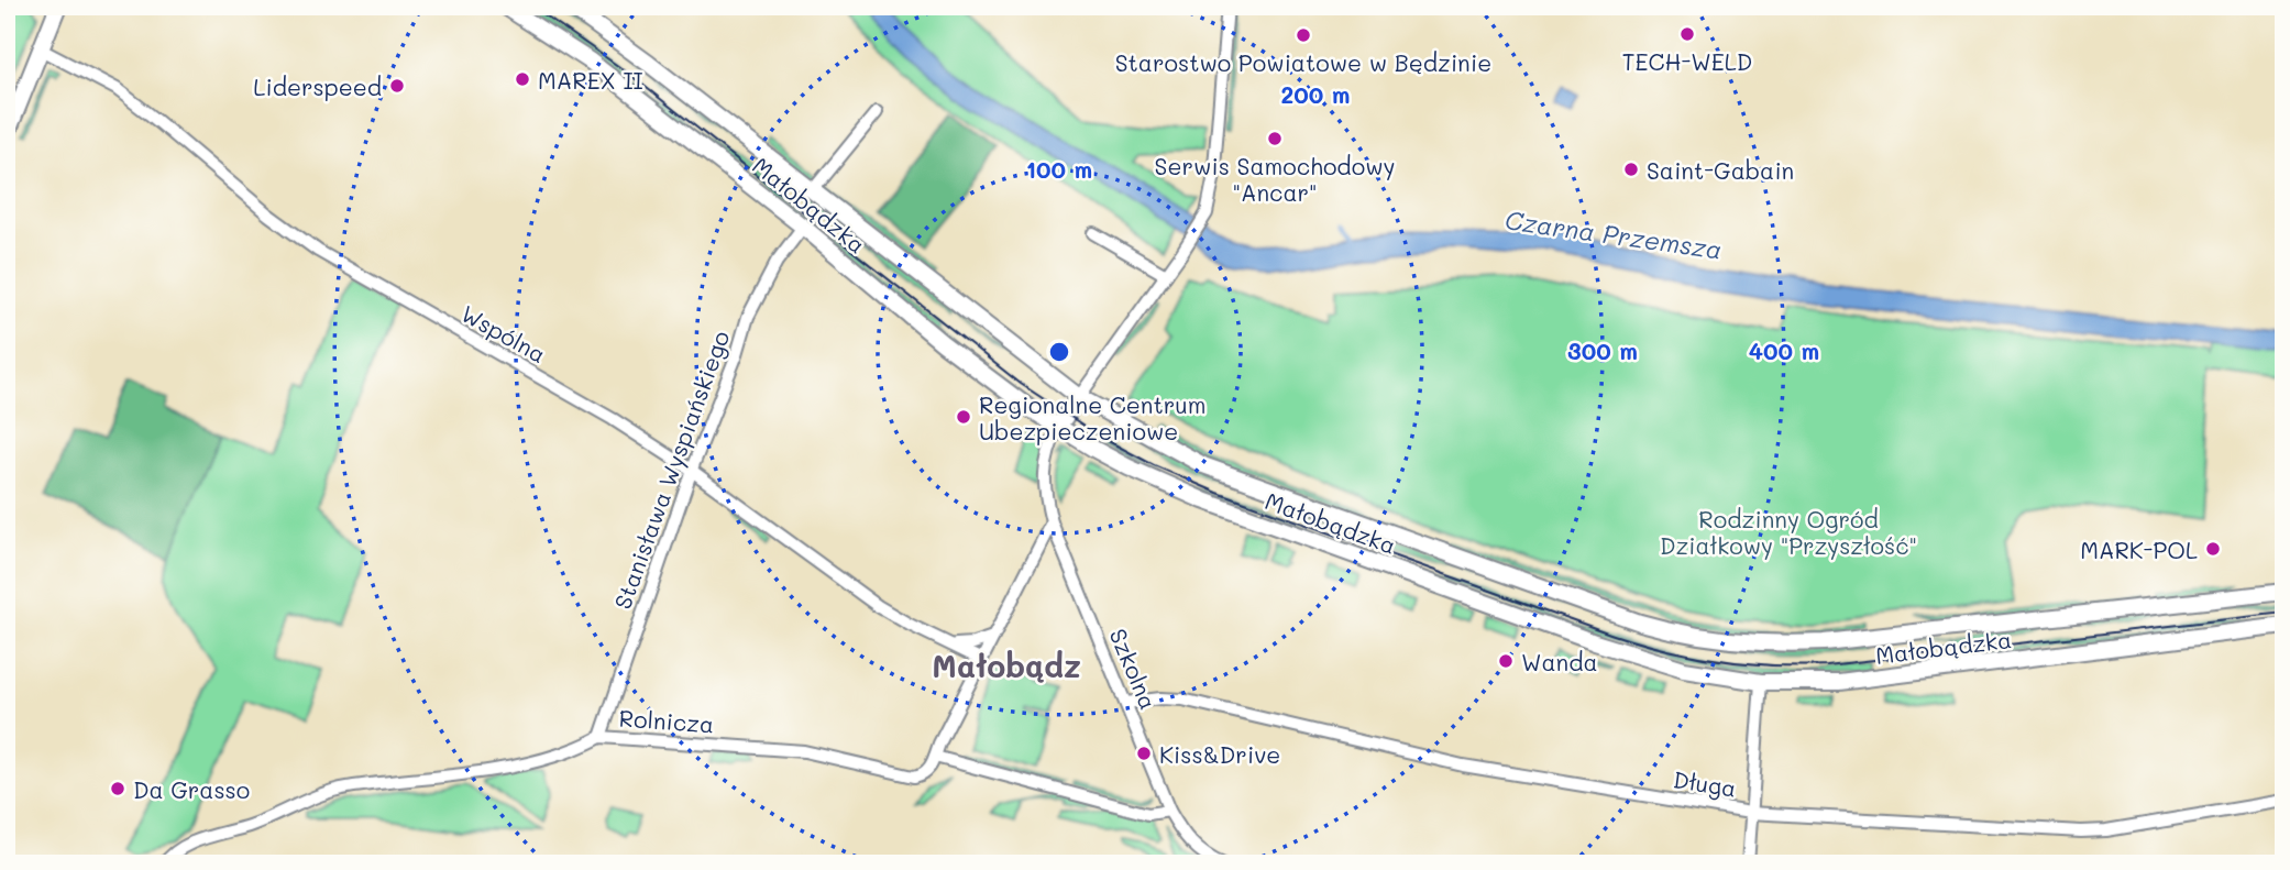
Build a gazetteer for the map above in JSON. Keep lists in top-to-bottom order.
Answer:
{
  "streets": {
    "street": [
      "Małobądzka",
      "Wspólna",
      "Stanisława Wyspiańskiego",
      "Szkolna",
      "Rolnicza",
      "Długa"
    ]
  },
  "crossings": [
    ["Małobądzka", "Stanisława Wyspiańskiego"],
    ["Małobądzka", "Szkolna"],
    ["Wspólna", "Stanisława Wyspiańskiego"],
    ["Stanisława Wyspiańskiego", "Rolnicza"],
    ["Szkolna", "Długa"]
  ],
  "districts": ["Małobądz"],
  "water": ["Czarna Przemsza"],
  "parks": ["Rodzinny Ogród Działkowy \"Przyszłość\""],
  "places": [
    "TECH-WELD",
    "Starostwo Powiatowe w Będzinie",
    "MAREX II",
    "Liderspeed",
    "Serwis Samochodowy \"Ancar\"",
    "Saint-Gabain",
    "Regionalne Centrum Ubezpieczeniowe",
    "MARK-POL",
    "Wanda",
    "Kiss&Drive",
    "Da Grasso"
  ],
  "rings": [
    "200 m",
    "100 m",
    "300 m",
    "400 m"
  ]
}
